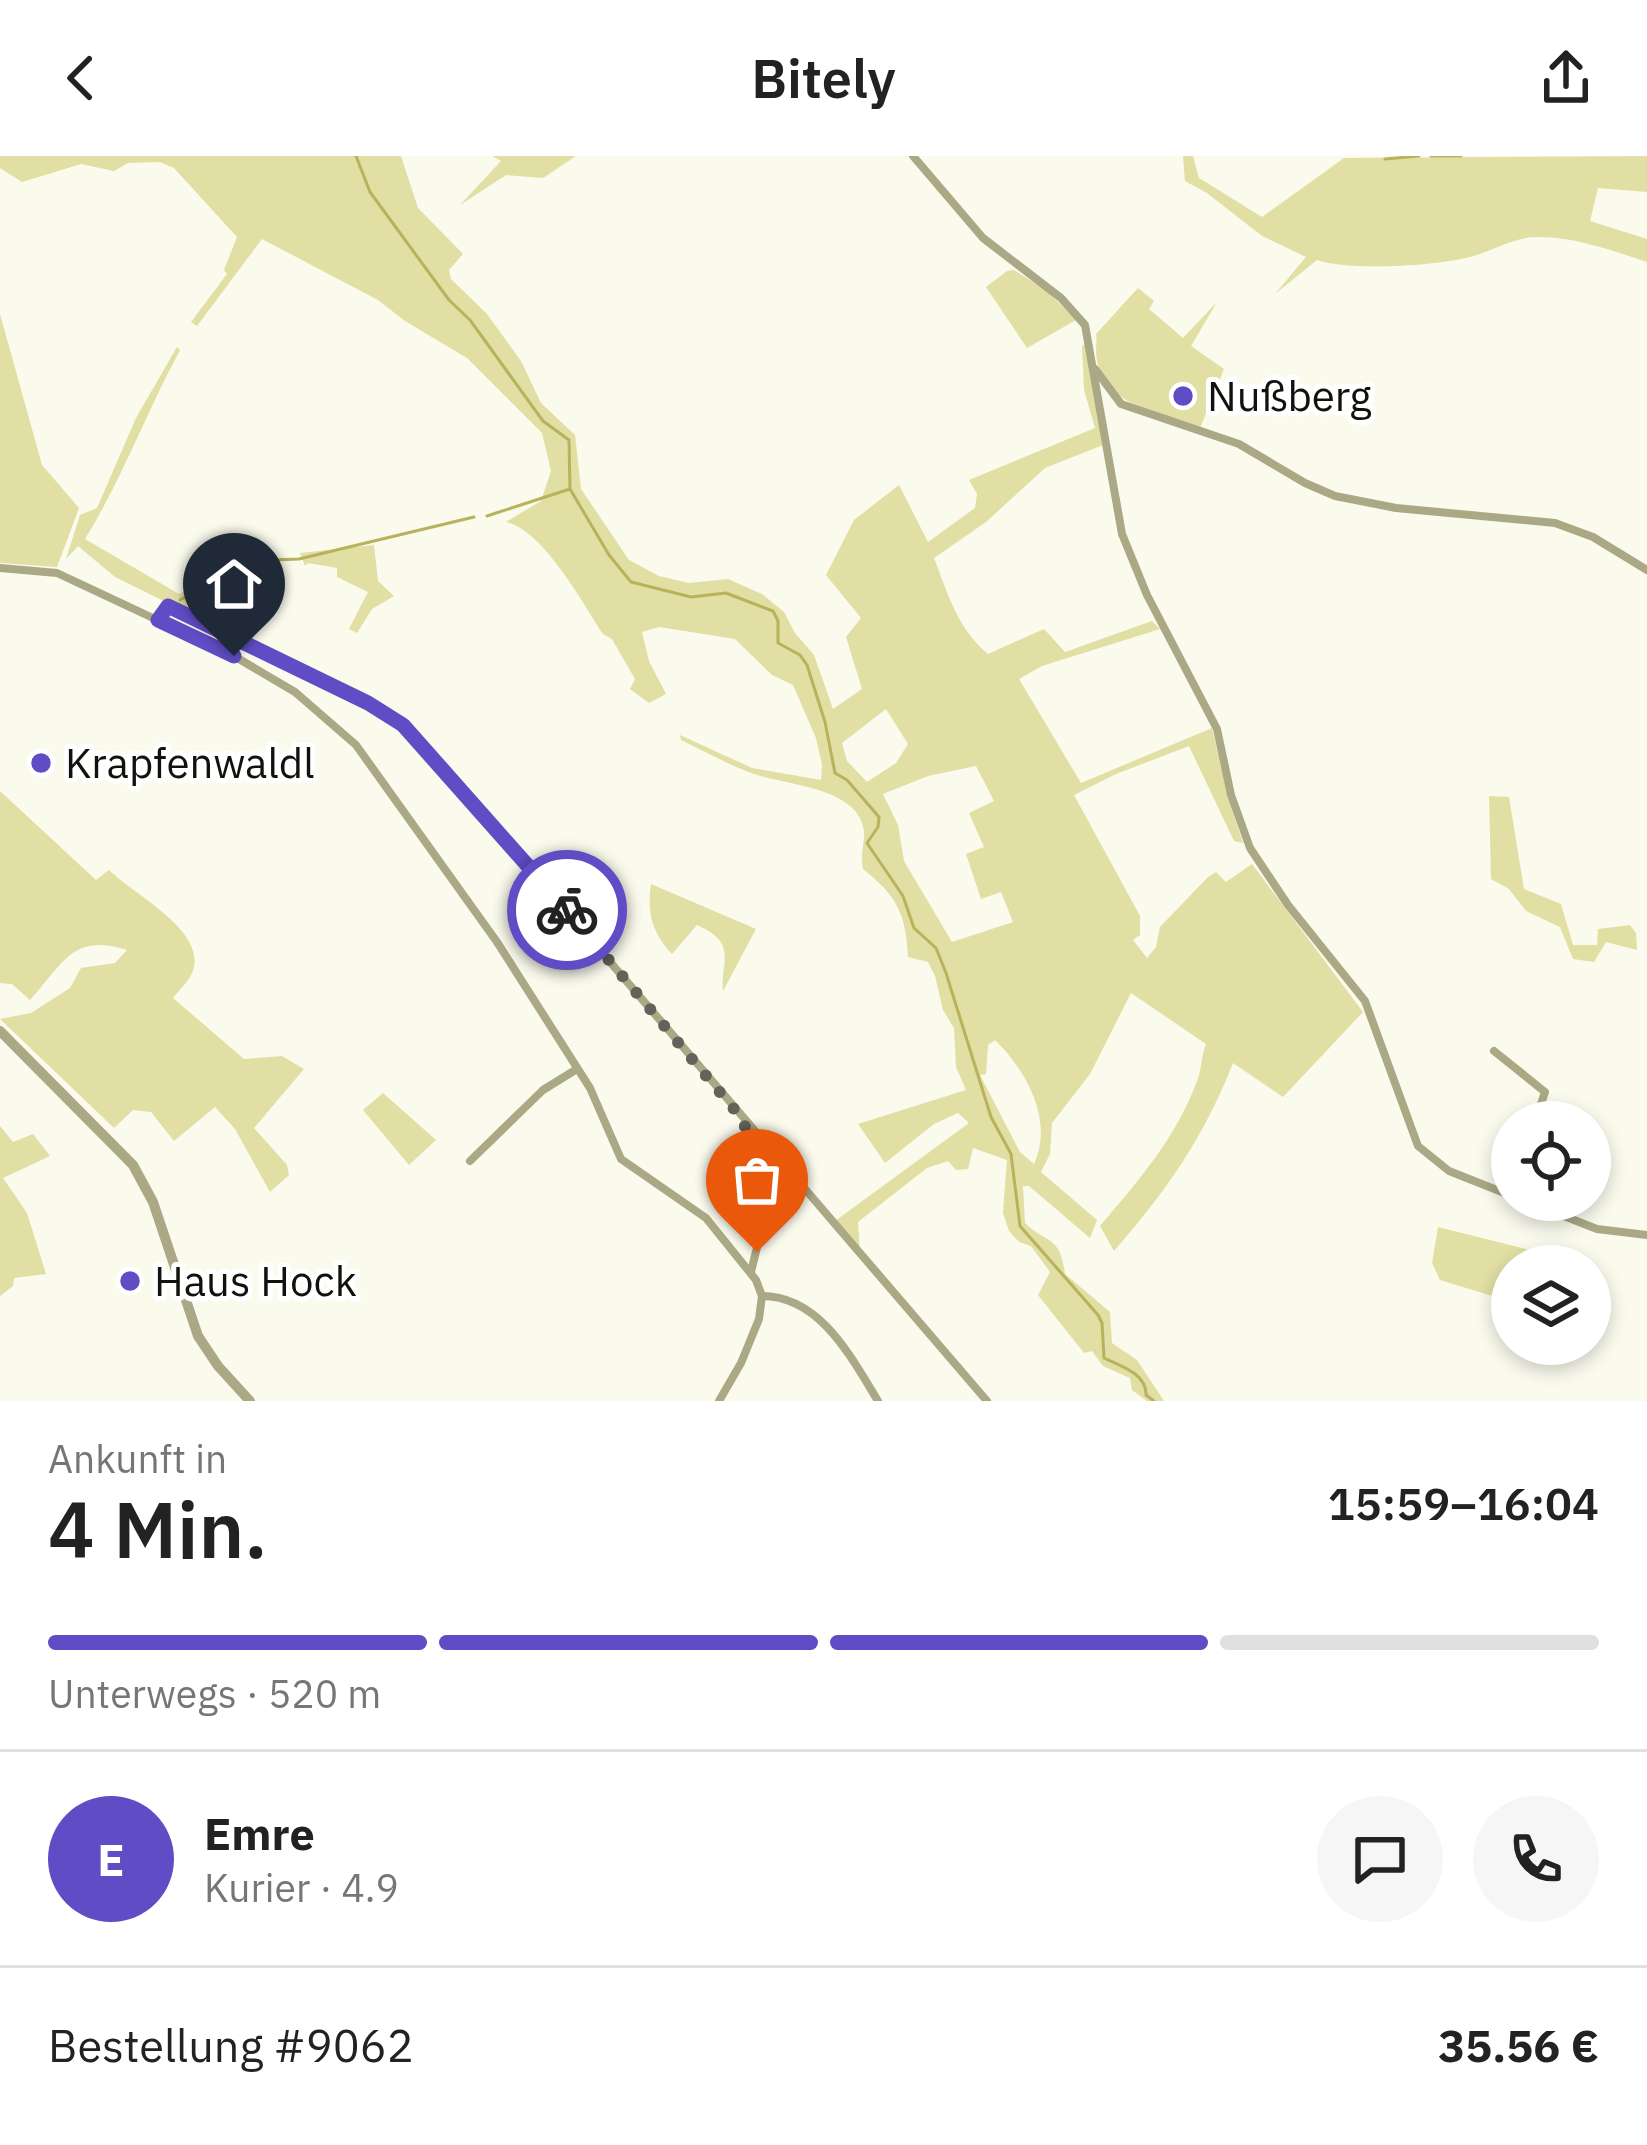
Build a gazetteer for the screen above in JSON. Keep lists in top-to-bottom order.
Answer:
{
  "places": ["Nußberg", "Krapfenwaldl", "Haus Hock"],
  "page": {
    "header": "Bitely",
    "heading": ["4 Min.", "Ankunft in", "15:59–16:04"],
    "panel": [
      "Emre",
      "Kurier · 4.9",
      "Bestellung #9062",
      "35.56 €"
    ],
    "bar": "Unterwegs · 520 m",
    "round": "E"
  }
}
